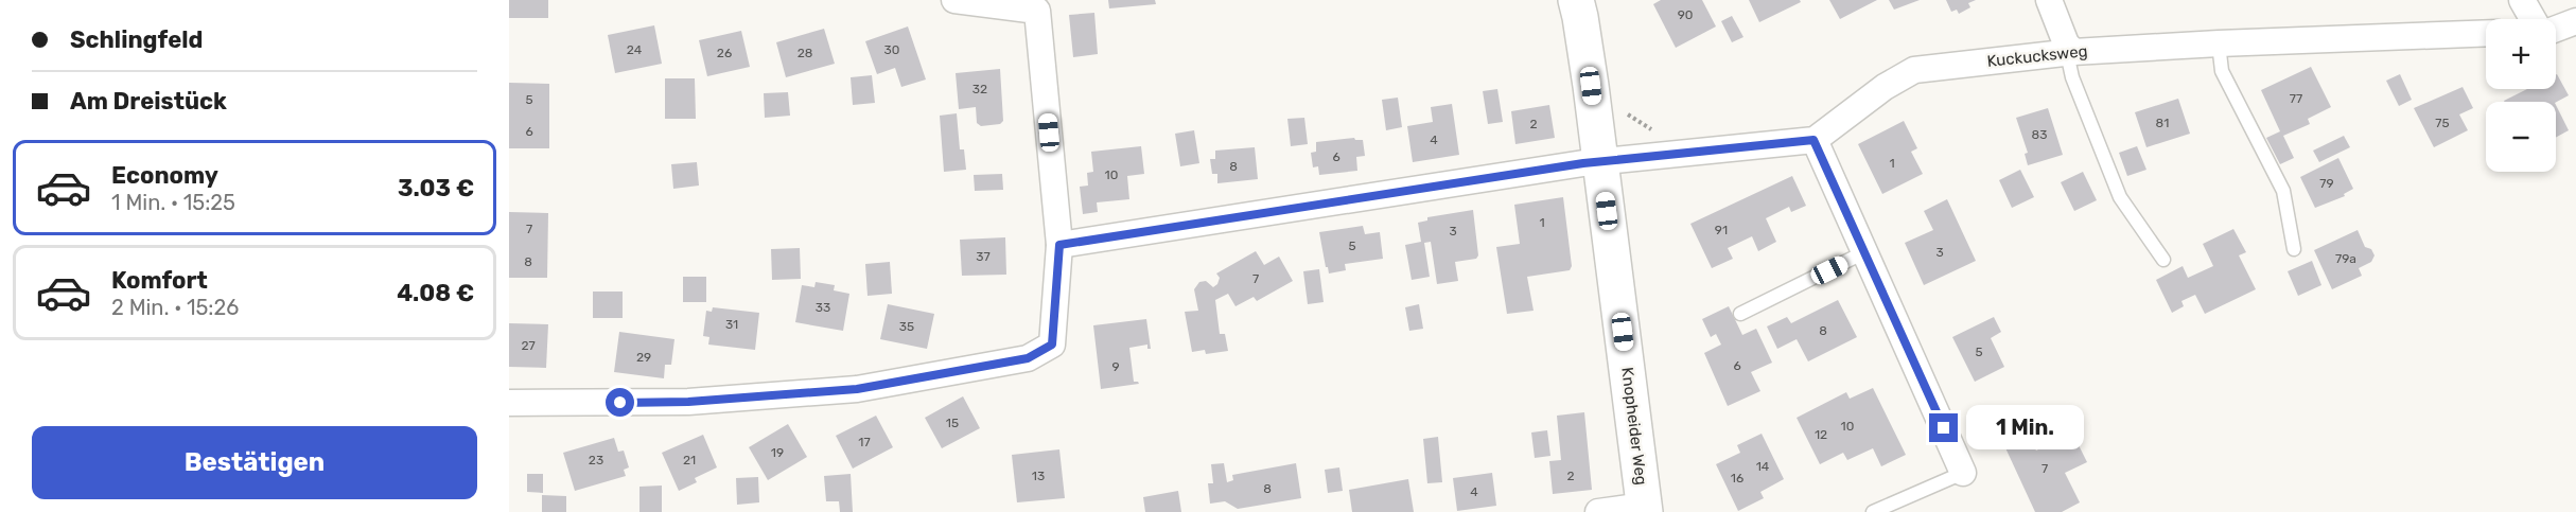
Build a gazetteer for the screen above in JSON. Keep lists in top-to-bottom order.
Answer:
{
  "streets": {
    "main road": ["Knopheider Weg"],
    "street": ["Kuckucksweg"]
  },
  "house_numbers": [
    "90",
    "24",
    "30",
    "26",
    "28",
    "32",
    "77",
    "5",
    "81",
    "75",
    "2",
    "6",
    "83",
    "4",
    "6",
    "1",
    "8",
    "10",
    "79",
    "1",
    "7",
    "91",
    "3",
    "5",
    "3",
    "37",
    "79a",
    "8",
    "7",
    "33",
    "31",
    "35",
    "8",
    "27",
    "5",
    "29",
    "6",
    "9",
    "15",
    "10",
    "12",
    "17",
    "19",
    "23",
    "21",
    "14",
    "7",
    "13",
    "2",
    "16",
    "8",
    "4"
  ],
  "page": {
    "banner": ["Schlingfeld", "Am Dreistück"],
    "map_buttons": ["+", "−"],
    "list": [
      {
        "name": "Economy",
        "note": "1 Min. · 15:25",
        "value": "3.03 €"
      },
      {
        "name": "Komfort",
        "note": "2 Min. · 15:26",
        "value": "4.08 €"
      }
    ],
    "bubble": "1 Min.",
    "buttons": "Bestätigen"
  }
}
